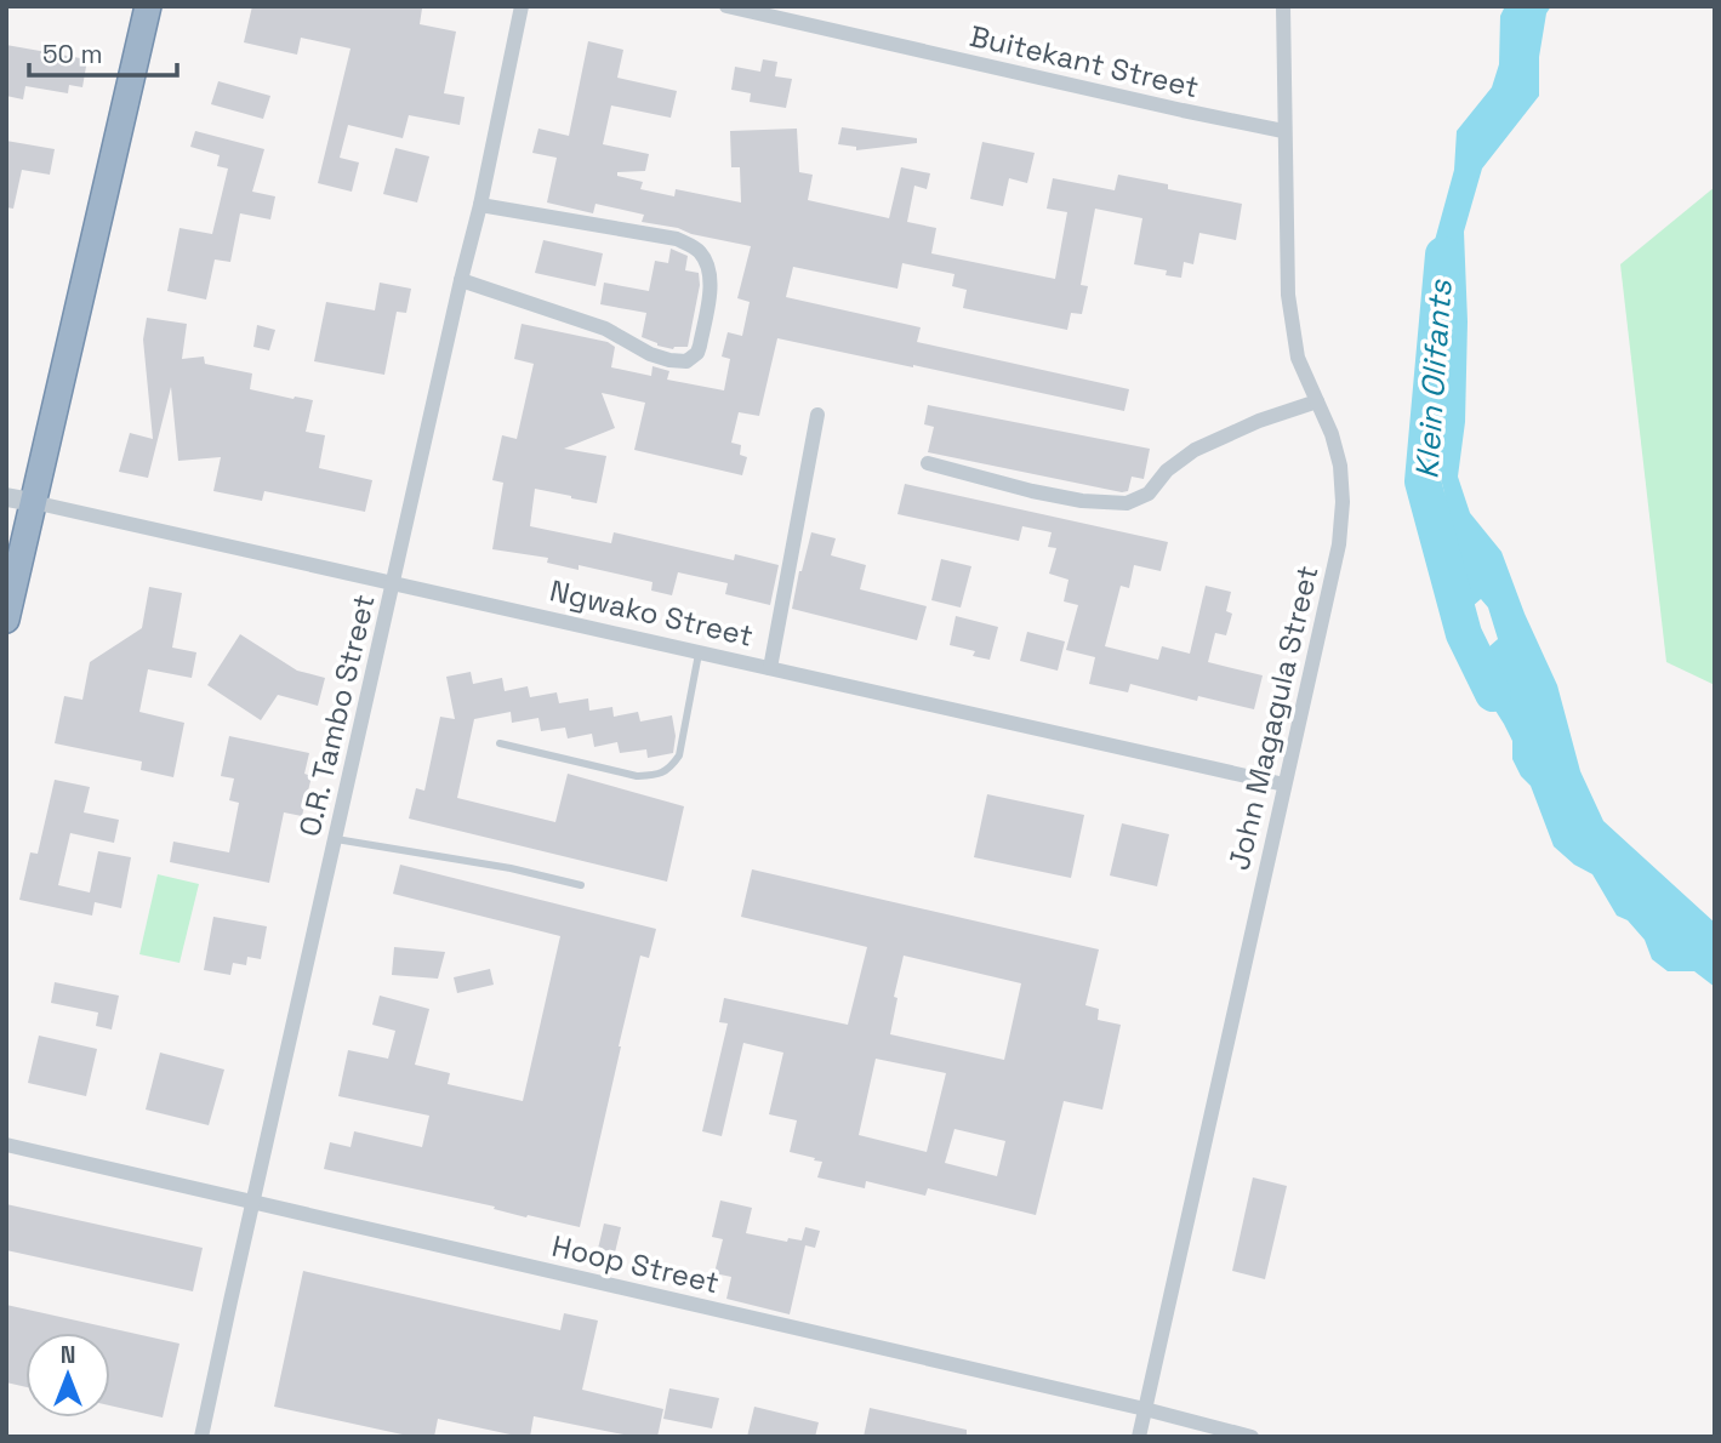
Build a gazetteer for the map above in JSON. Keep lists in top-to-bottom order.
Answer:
{
  "streets": {
    "street": [
      "Buitekant Street",
      "Ngwako Street",
      "O.R. Tambo Street",
      "John Magagula Street",
      "Hoop Street"
    ]
  },
  "crossings": [
    ["Buitekant Street", "John Magagula Street"],
    ["Ngwako Street", "O.R. Tambo Street"],
    ["Ngwako Street", "John Magagula Street"],
    ["O.R. Tambo Street", "Hoop Street"],
    ["John Magagula Street", "Hoop Street"]
  ],
  "water": ["Klein Olifants"],
  "scale_bar": "50 m",
  "north": "top"
}
